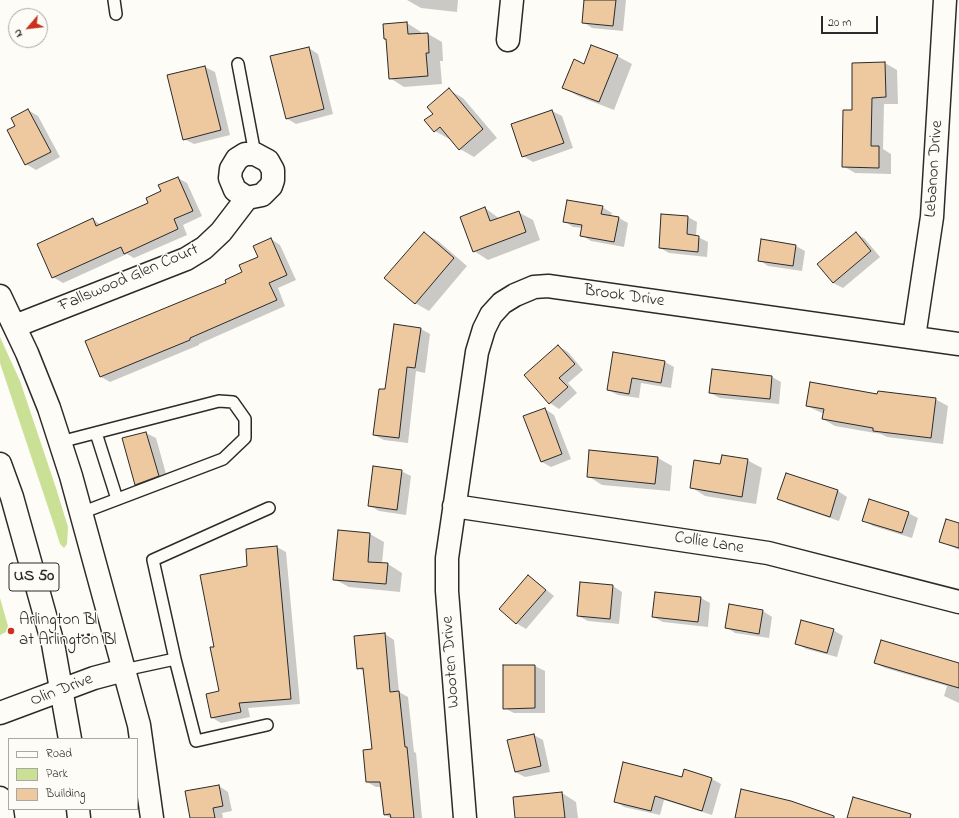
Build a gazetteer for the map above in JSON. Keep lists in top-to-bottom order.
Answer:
{
  "streets": {
    "main road": [
      "Lebanon Drive",
      "Fallswood Glen Court",
      "Brook Drive",
      "Collie Lane",
      "US 50",
      "Wooten Drive",
      "Olin Drive"
    ]
  },
  "crossings": [
    ["Lebanon Drive", "Brook Drive"],
    ["Brook Drive", "Collie Lane"],
    ["Brook Drive", "Wooten Drive"],
    ["Collie Lane", "Wooten Drive"],
    ["US 50", "Olin Drive"]
  ],
  "places": ["Arlington Bl at Arlington Bl"],
  "legend": ["Road", "Park", "Building"],
  "scale_bar": "20 m",
  "north": "bottom left"
}
